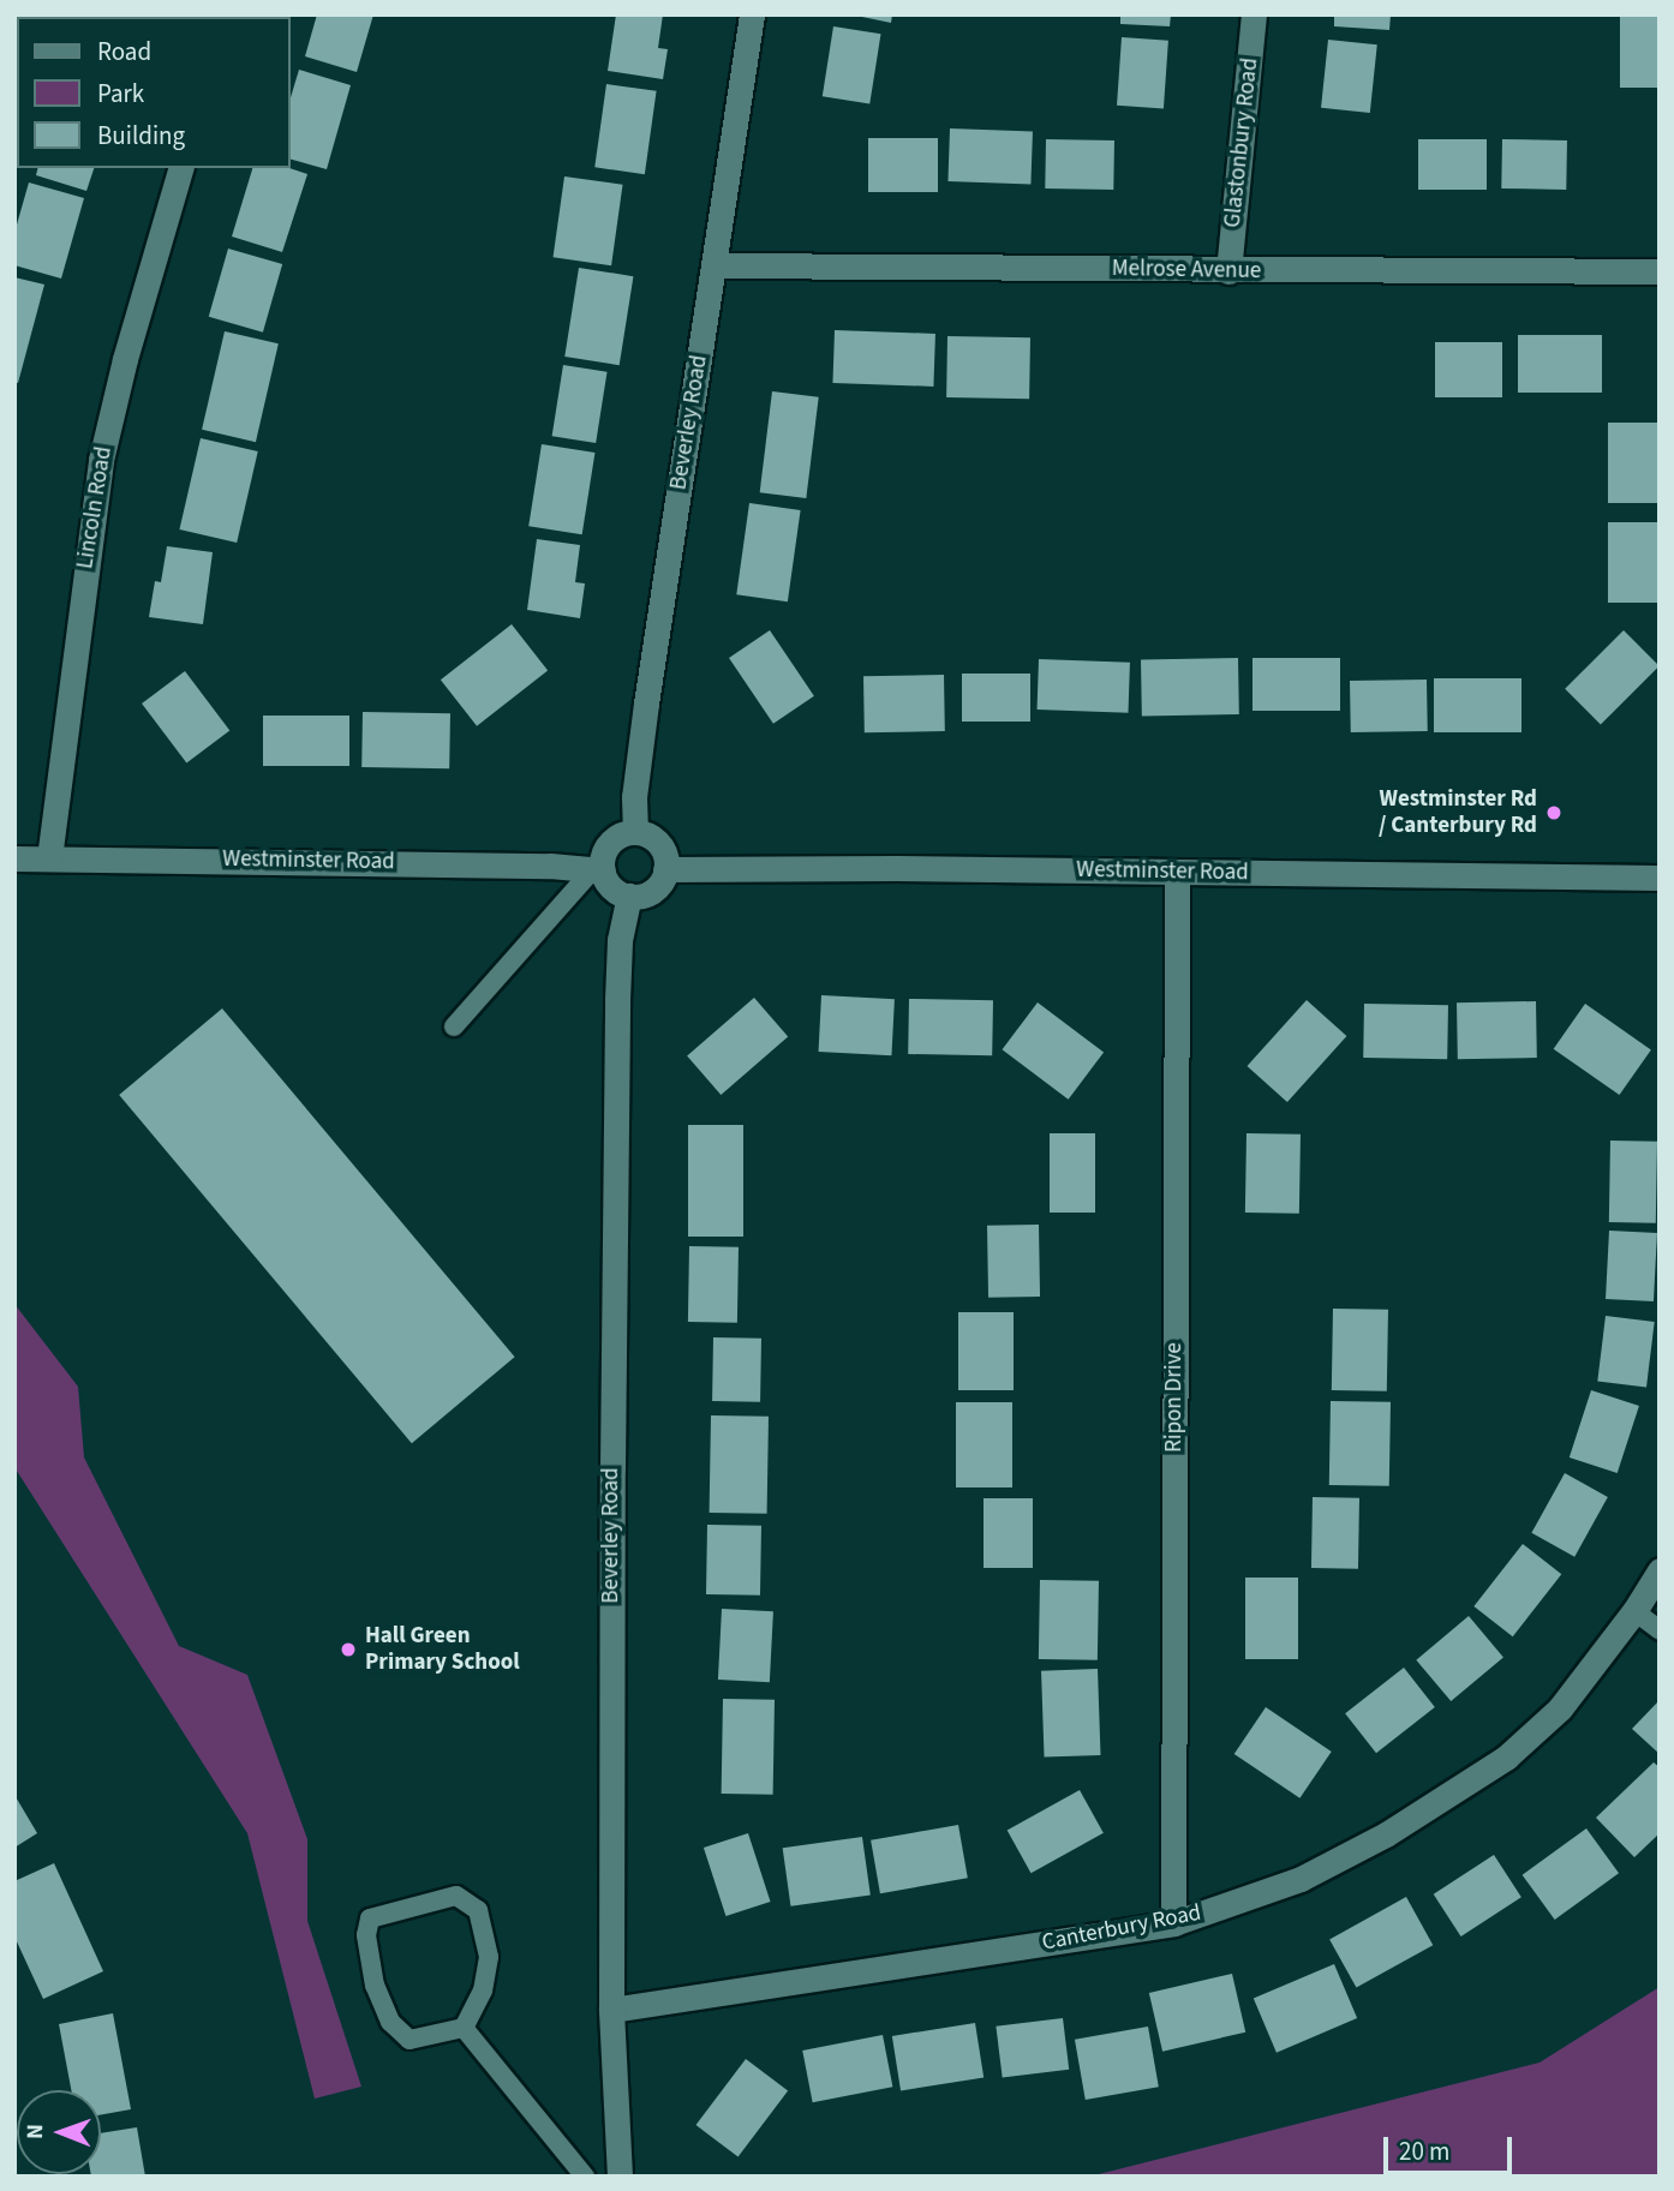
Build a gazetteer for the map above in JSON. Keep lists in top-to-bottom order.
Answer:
{
  "streets": {
    "street": [
      "Glastonbury Road",
      "Melrose Avenue",
      "Beverley Road",
      "Lincoln Road",
      "Westminster Road",
      "Ripon Drive",
      "Canterbury Road"
    ]
  },
  "crossings": [
    ["Glastonbury Road", "Melrose Avenue"],
    ["Melrose Avenue", "Beverley Road"],
    ["Beverley Road", "Westminster Road"],
    ["Beverley Road", "Canterbury Road"],
    ["Lincoln Road", "Westminster Road"],
    ["Westminster Road", "Ripon Drive"],
    ["Ripon Drive", "Canterbury Road"]
  ],
  "places": ["Westminster Rd / Canterbury Rd", "Hall Green Primary School"],
  "legend": ["Road", "Park", "Building"],
  "scale_bar": "20 m",
  "north": "left"
}
